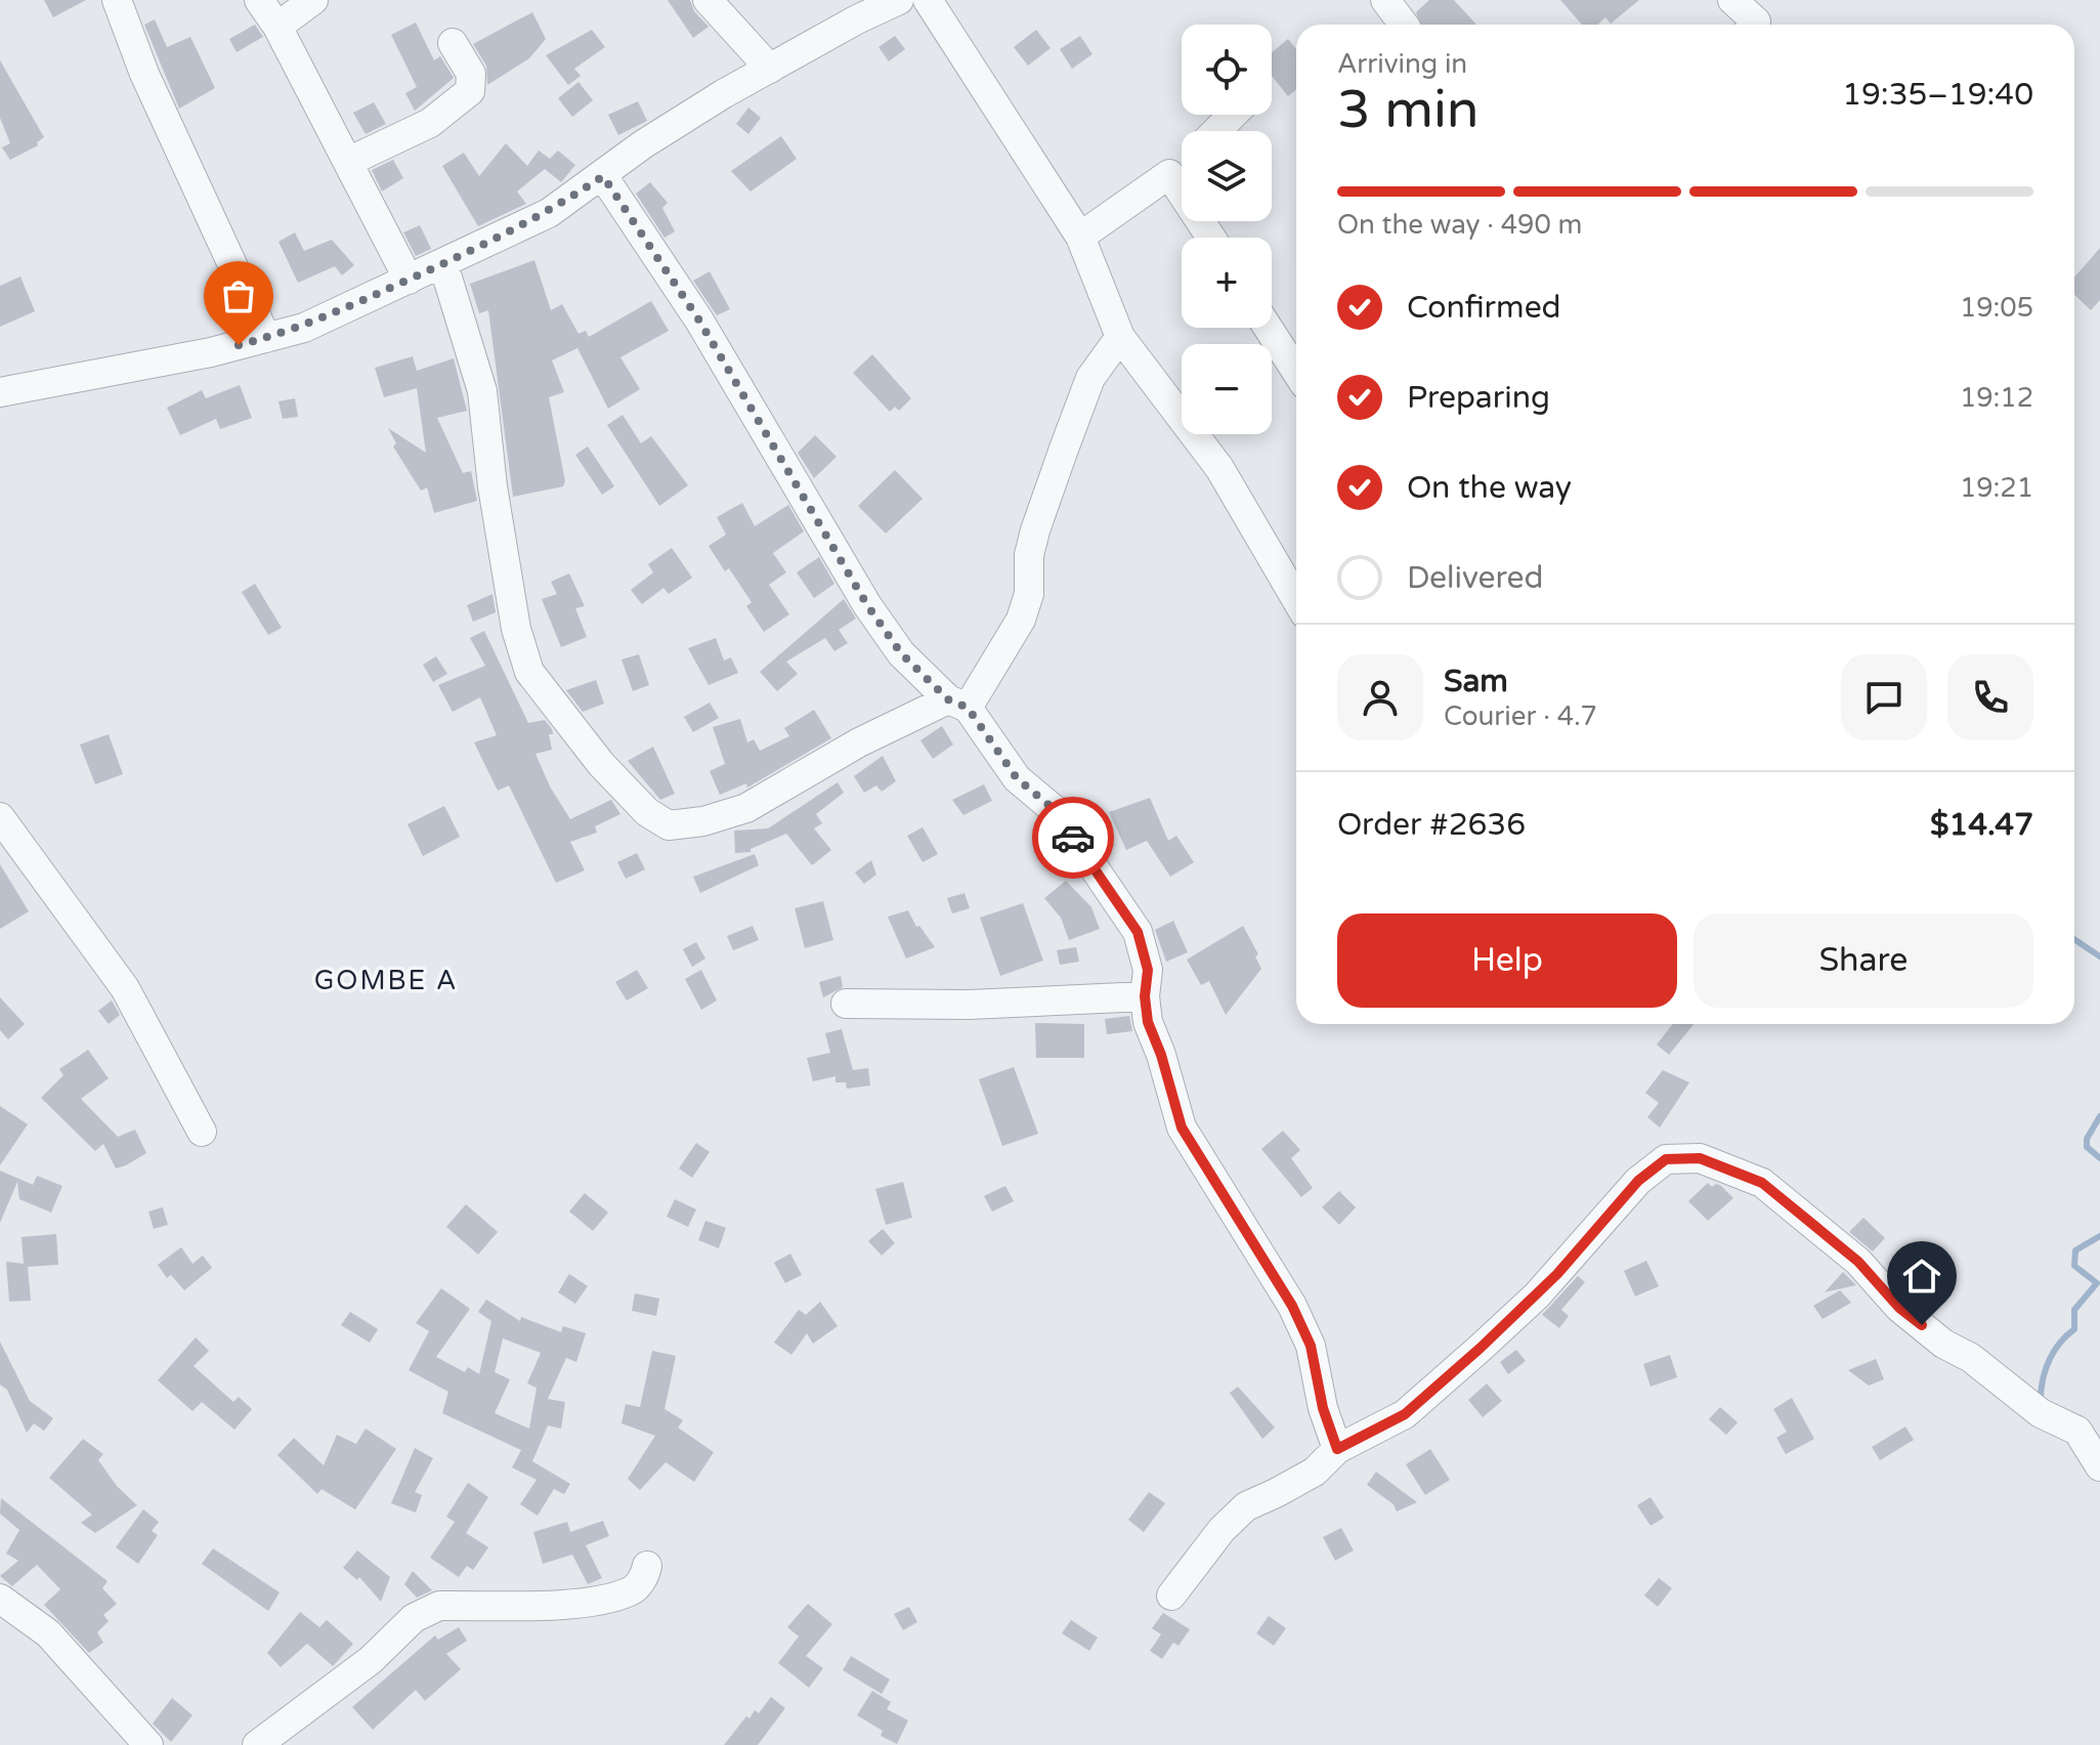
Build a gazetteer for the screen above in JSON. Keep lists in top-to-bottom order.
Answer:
{
  "districts": ["GOMBE A"],
  "page": {
    "map_buttons": ["+", "−"],
    "heading": ["3 min", "Arriving in", "19:35–19:40"],
    "panel": [
      "Sam",
      "Courier · 4.7",
      "Order #2636",
      "$14.47"
    ],
    "bar": "On the way · 490 m",
    "list": [
      ["Confirmed", "19:05"],
      ["Preparing", "19:12"],
      ["On the way", "19:21"],
      "Delivered"
    ],
    "buttons": ["Help", "Share"]
  }
}
